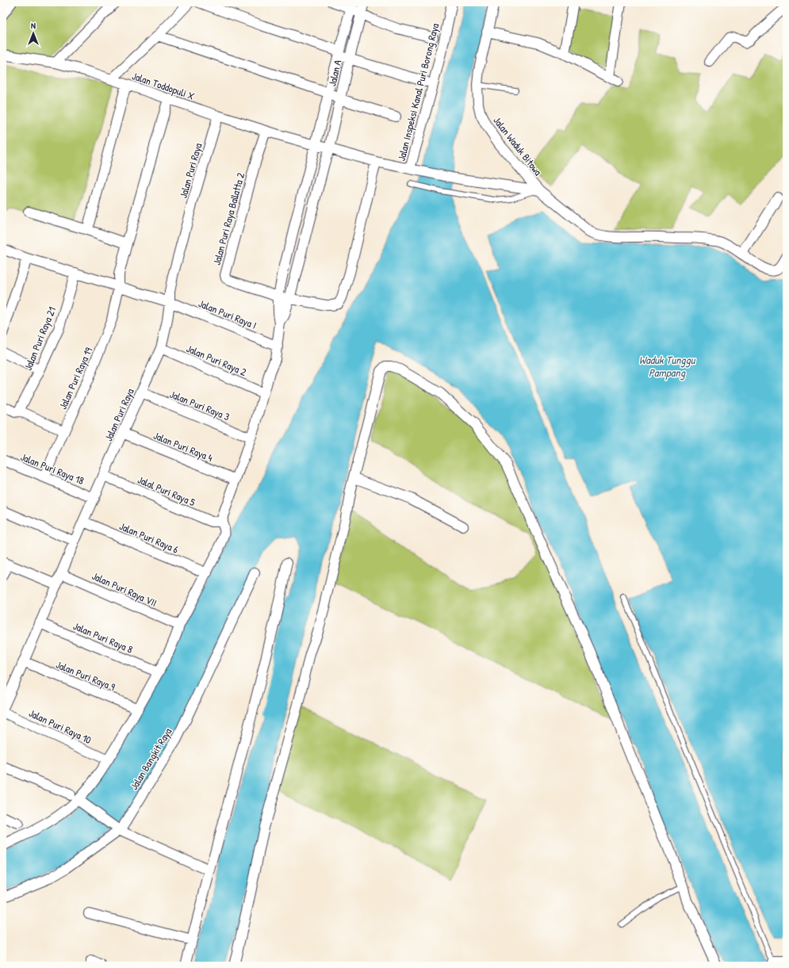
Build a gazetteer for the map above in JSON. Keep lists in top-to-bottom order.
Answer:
{
  "streets": {
    "street": [
      "Jalan A",
      "Jalan Toddopuli X",
      "Jalan Inspeksi Kanal Puri Borong Raya",
      "Jalan Waduk Bitowa",
      "Jalan Puri Raya",
      "Jalan Puri Raya Ballatta 2",
      "Jalan Puri Raya I",
      "Jalan Puri Raya 21",
      "Jalan Puri Raya 2",
      "Jalan Puri Raya 19",
      "Jalan Puri Raya 3",
      "Jalan Puri Raya 4",
      "Jalan Puri Raya 18",
      "Jalal Puri Raya 5",
      "Jalan Puri Raya 6",
      "Jalan Puri Raya VII",
      "Jalan Puri Raya 8",
      "Jalan Puri Raya 9",
      "Jalan Puri Raya 10",
      "Jalan Bangkit Raya"
    ]
  },
  "crossings": [
    ["Jalan A", "Jalan Toddopuli X"],
    ["Jalan A", "Jalan Puri Raya Ballatta 2"],
    ["Jalan Toddopuli X", "Jalan Inspeksi Kanal Puri Borong Raya"],
    ["Jalan Toddopuli X", "Jalan Waduk Bitowa"],
    ["Jalan Toddopuli X", "Jalan Puri Raya"],
    ["Jalan Toddopuli X", "Jalan Puri Raya Ballatta 2"],
    ["Jalan Toddopuli X", "Jalan Puri Raya 19"],
    ["Jalan Puri Raya", "Jalan Puri Raya I"],
    ["Jalan Puri Raya", "Jalan Puri Raya 2"],
    ["Jalan Puri Raya", "Jalan Puri Raya 3"],
    ["Jalan Puri Raya", "Jalan Puri Raya 4"],
    ["Jalan Puri Raya", "Jalan Puri Raya 18"],
    ["Jalan Puri Raya", "Jalal Puri Raya 5"],
    ["Jalan Puri Raya", "Jalan Puri Raya 6"],
    ["Jalan Puri Raya", "Jalan Puri Raya VII"],
    ["Jalan Puri Raya", "Jalan Puri Raya 8"],
    ["Jalan Puri Raya", "Jalan Puri Raya 9"],
    ["Jalan Puri Raya", "Jalan Puri Raya 10"],
    ["Jalan Puri Raya I", "Jalan Puri Raya 21"],
    ["Jalan Puri Raya I", "Jalan Puri Raya 19"],
    ["Jalan Puri Raya 19", "Jalan Puri Raya 18"]
  ],
  "water": ["Waduk Tunggu Pampang"],
  "north": "top"
}
